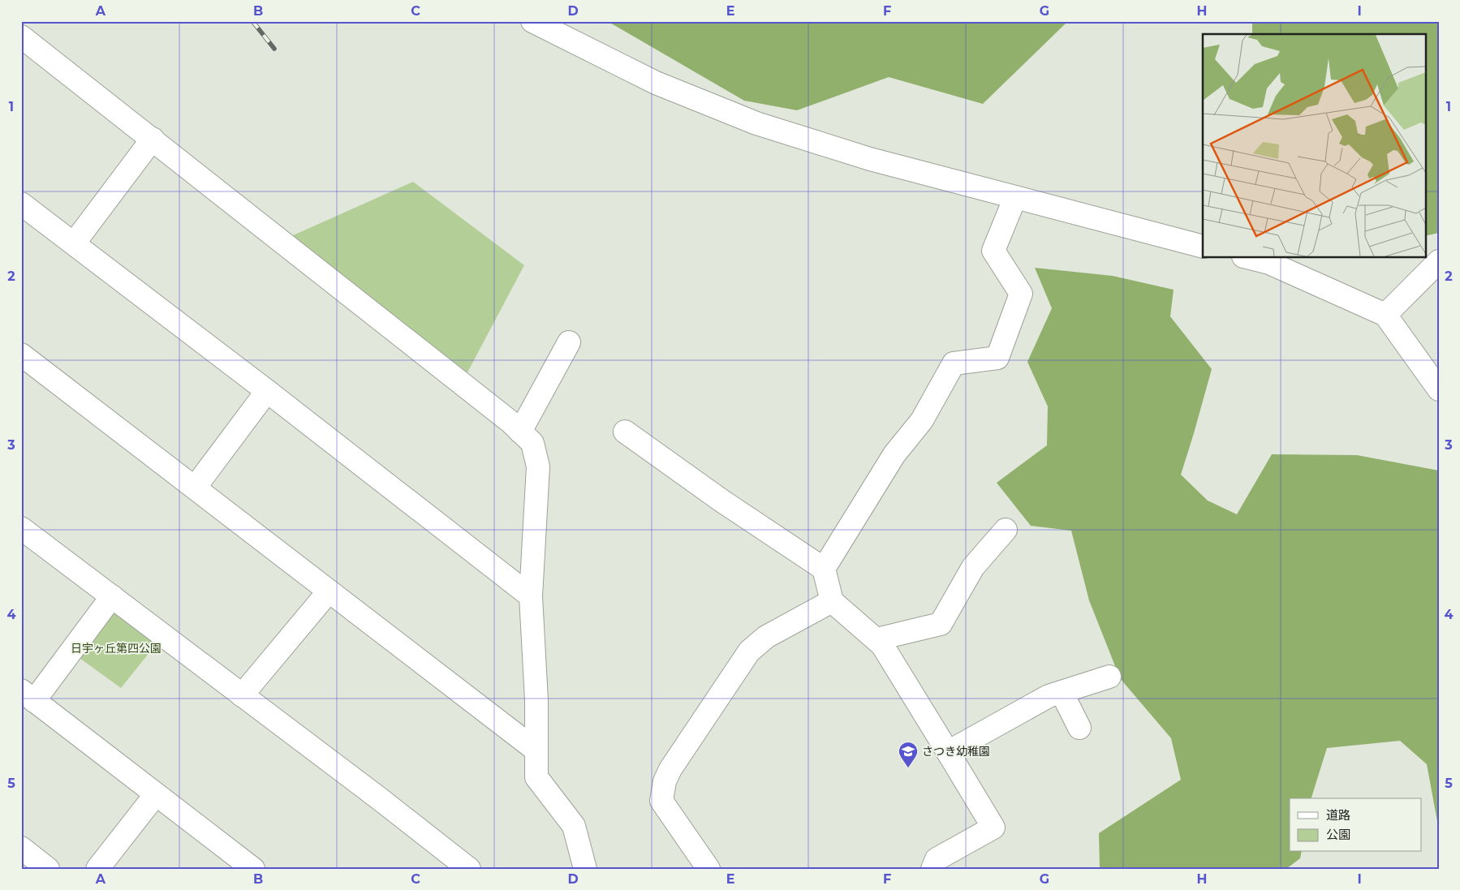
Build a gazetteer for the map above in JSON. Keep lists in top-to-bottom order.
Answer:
{
  "parks": ["日宇ヶ丘第四公園"],
  "places": {
    "school or university": ["さつき幼稚園"]
  },
  "legend": ["道路", "公園"],
  "grid": {
    "columns": [
      "A",
      "B",
      "C",
      "D",
      "E",
      "F",
      "G",
      "H",
      "I"
    ],
    "rows": [
      "1",
      "2",
      "3",
      "4",
      "5"
    ]
  }
}
